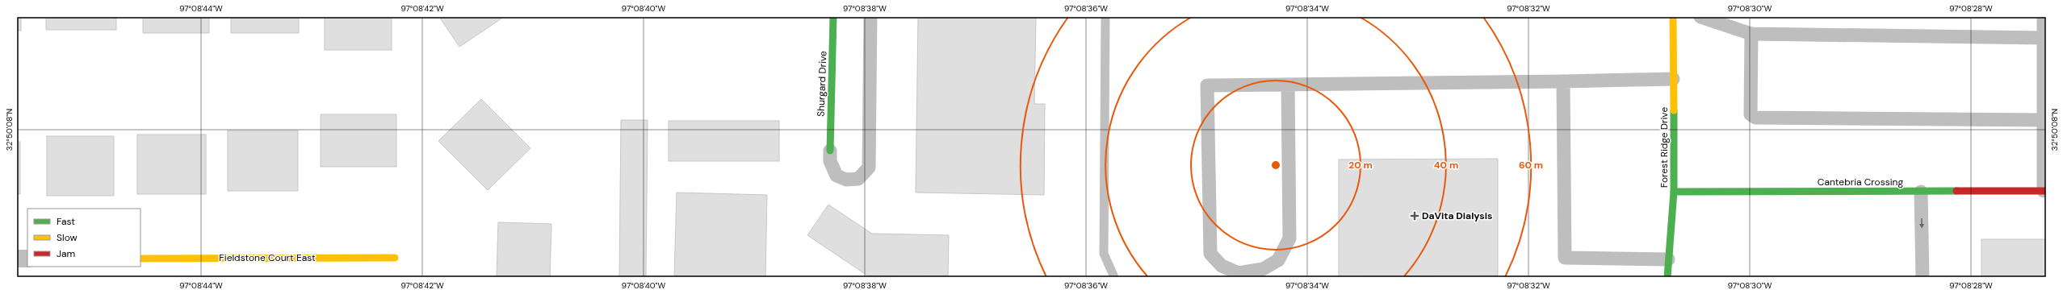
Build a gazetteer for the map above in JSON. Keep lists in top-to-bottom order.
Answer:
{
  "streets": {
    "street": [
      "Shurgard Drive",
      "Forest Ridge Drive",
      "Cantebria Crossing",
      "Fieldstone Court East"
    ]
  },
  "crossings": [
    ["Forest Ridge Drive", "Cantebria Crossing"]
  ],
  "places": {
    "health": ["DaVita Dialysis"]
  },
  "legend": ["Fast", "Slow", "Jam"],
  "coordinates": [
    "97°08'44\"W",
    "97°08'42\"W",
    "97°08'40\"W",
    "97°08'38\"W",
    "97°08'36\"W",
    "97°08'34\"W",
    "97°08'32\"W",
    "97°08'30\"W",
    "97°08'28\"W",
    "32°50'08\"N"
  ],
  "rings": ["20 m", "40 m", "60 m"]
}
